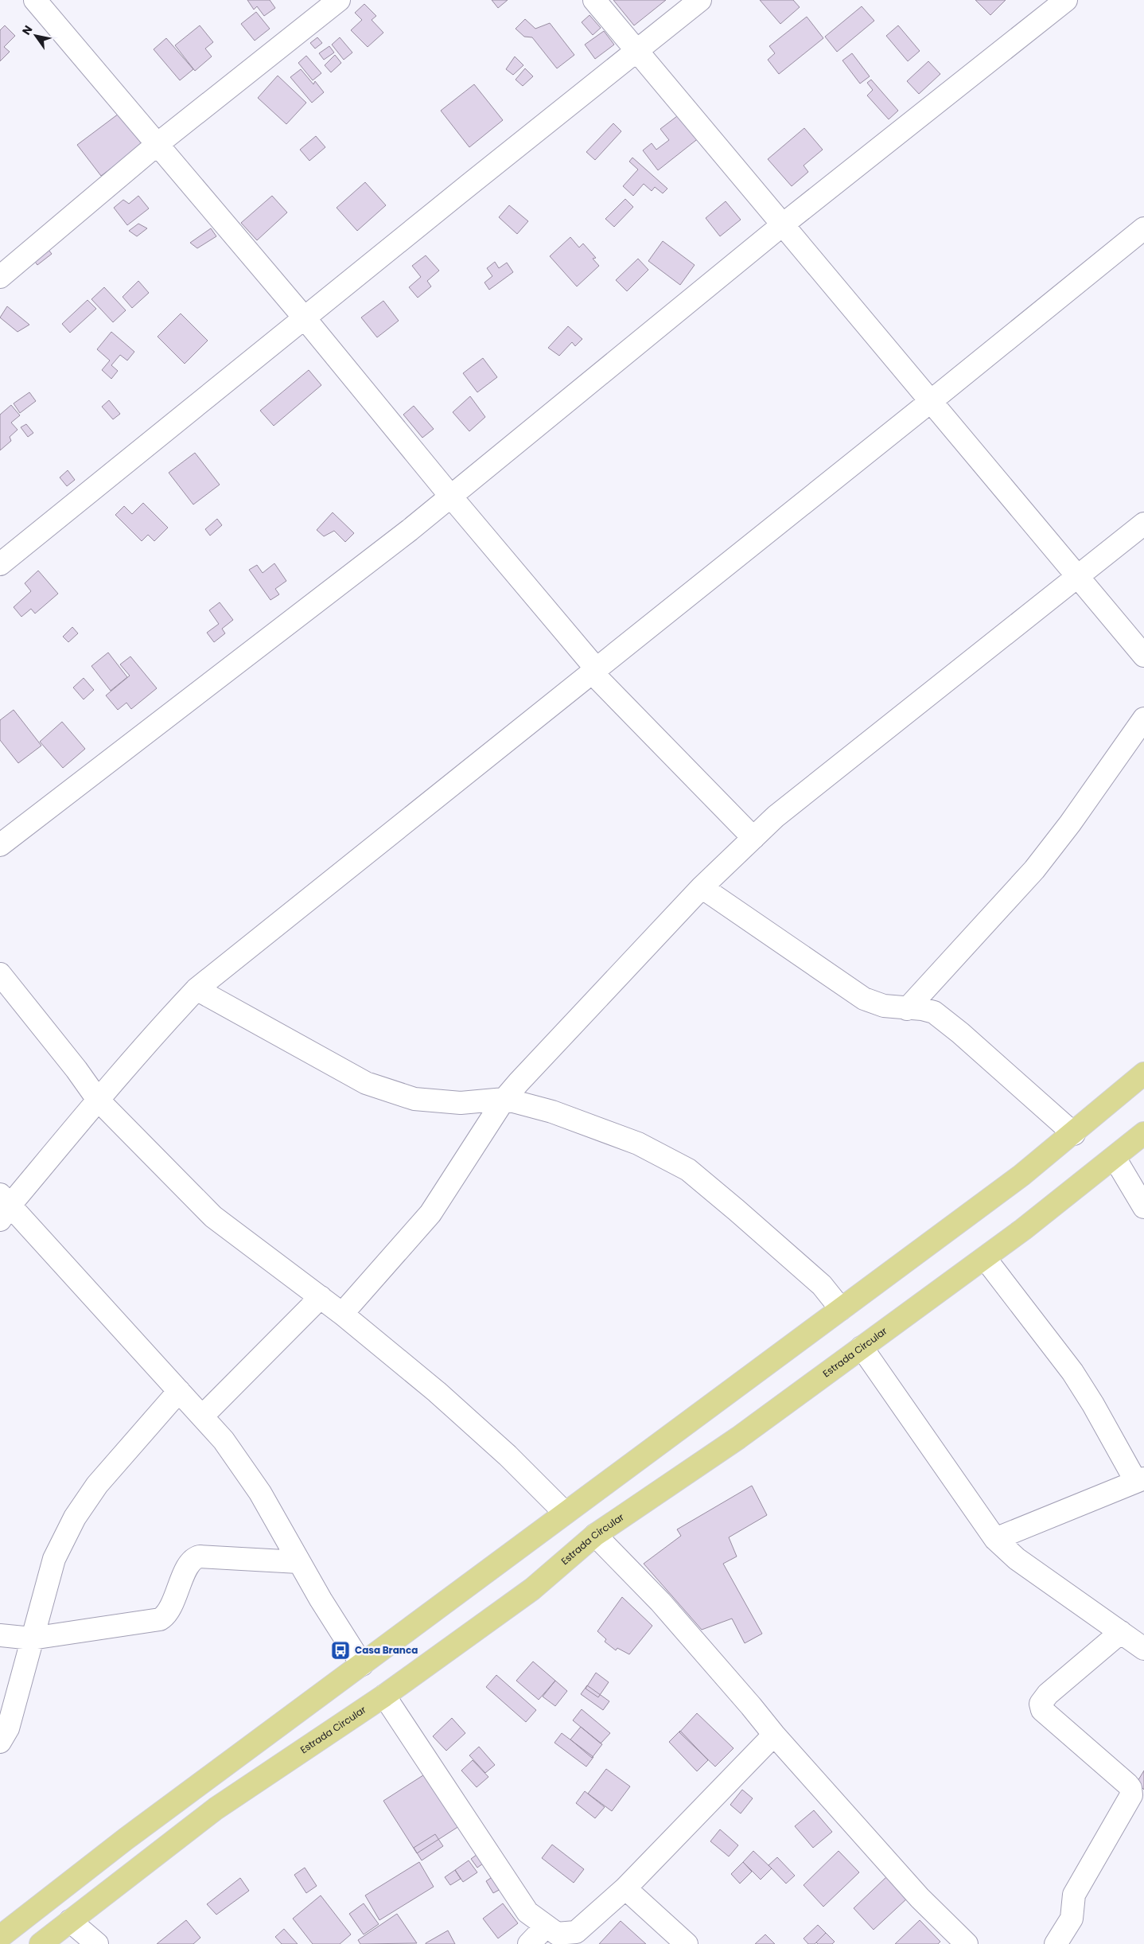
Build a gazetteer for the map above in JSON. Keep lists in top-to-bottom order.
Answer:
{
  "streets": {
    "main road": ["Estrada Circular"]
  },
  "places": {
    "bus stop": ["Casa Branca"]
  },
  "north": "top left"
}
